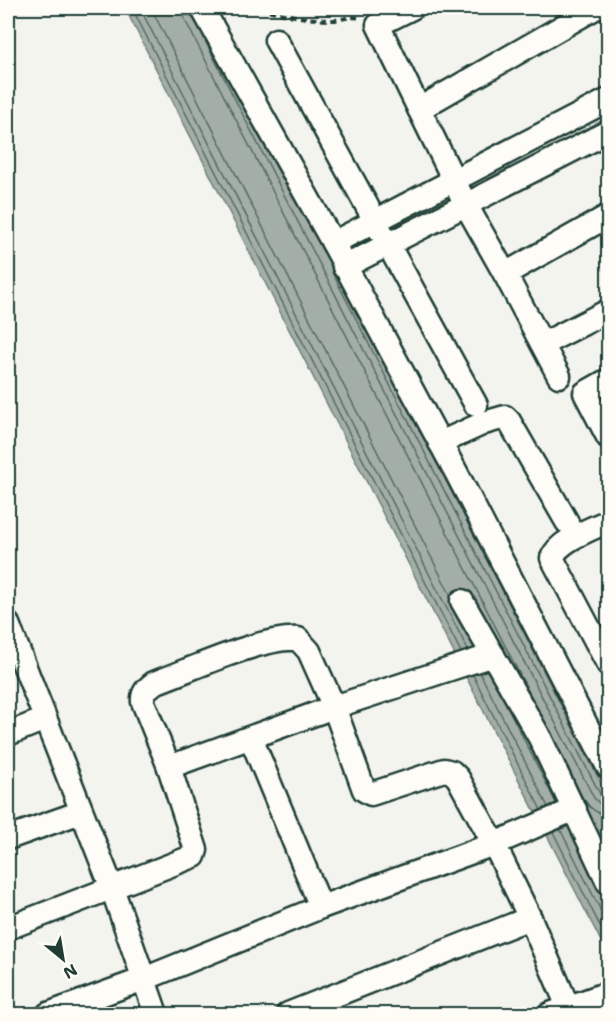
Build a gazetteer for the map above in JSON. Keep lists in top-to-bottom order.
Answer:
{
  "north": "bottom right"
}
